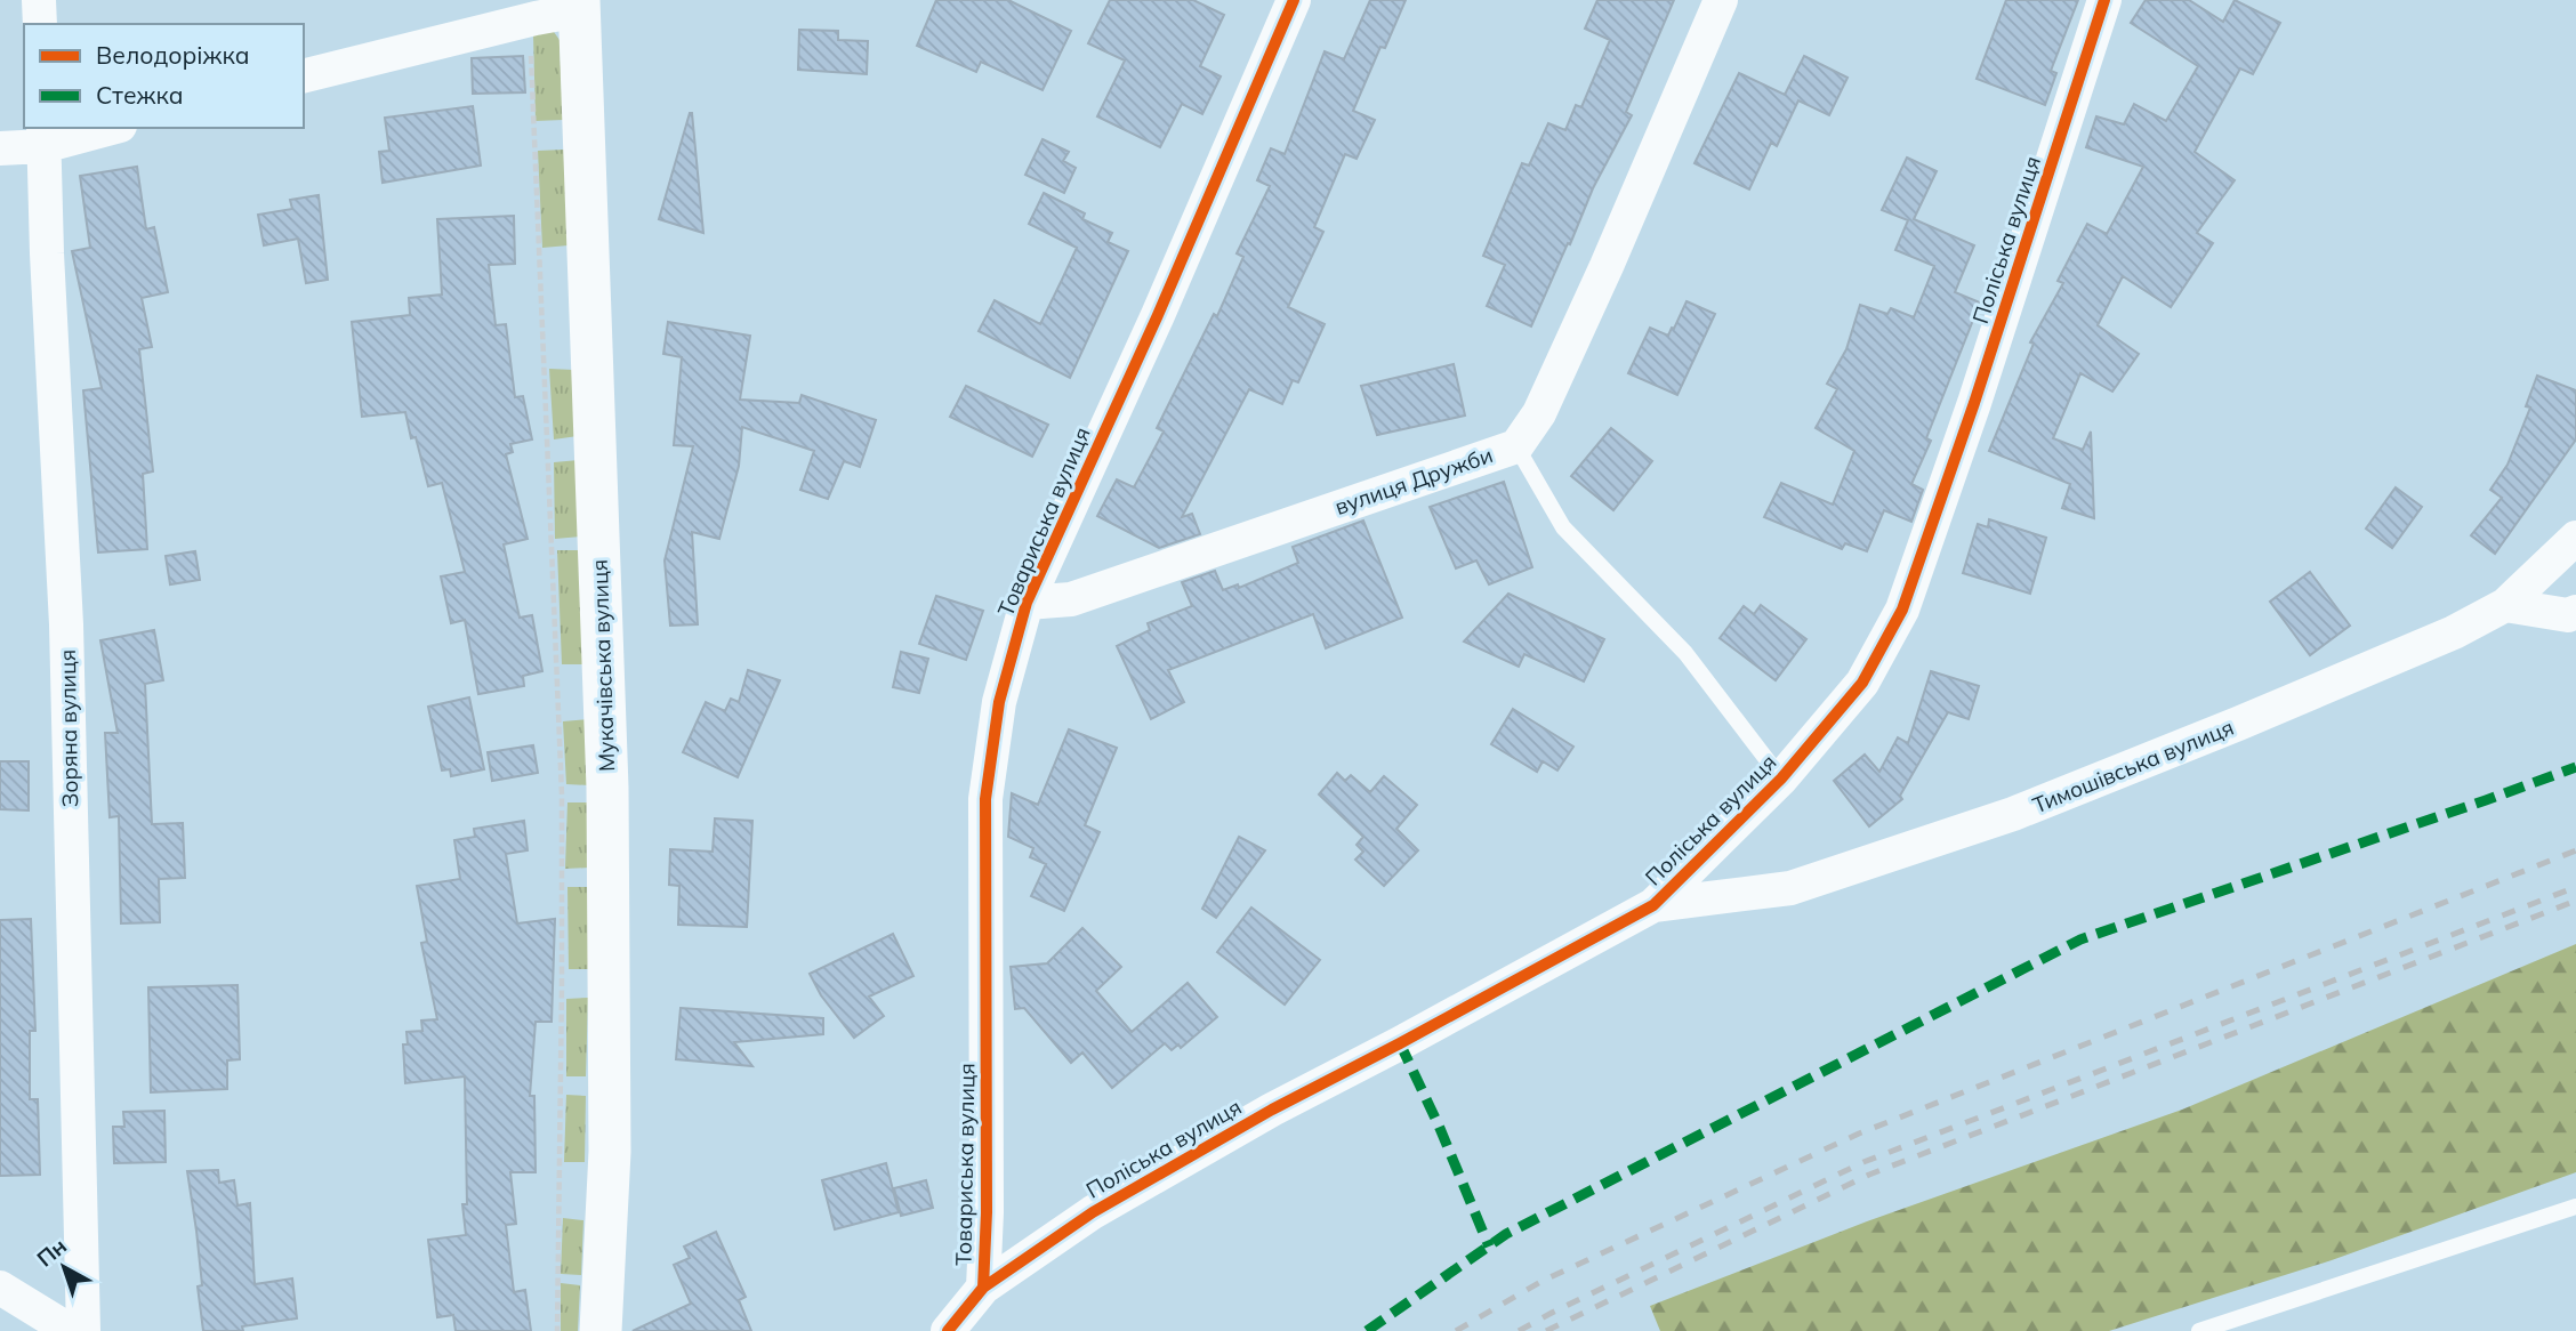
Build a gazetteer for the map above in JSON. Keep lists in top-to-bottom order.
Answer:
{
  "streets": {
    "street": [
      "Поліська вулиця",
      "вулиця Дружби",
      "Товариська вулиця",
      "Мукачівська вулиця",
      "Зоряна вулиця",
      "Тимошівська вулиця"
    ]
  },
  "crossings": [
    ["Поліська вулиця", "Товариська вулиця"],
    ["Поліська вулиця", "Тимошівська вулиця"],
    ["вулиця Дружби", "Товариська вулиця"]
  ],
  "legend": ["Велодоріжка", "Стежка"],
  "north": "top left"
}
